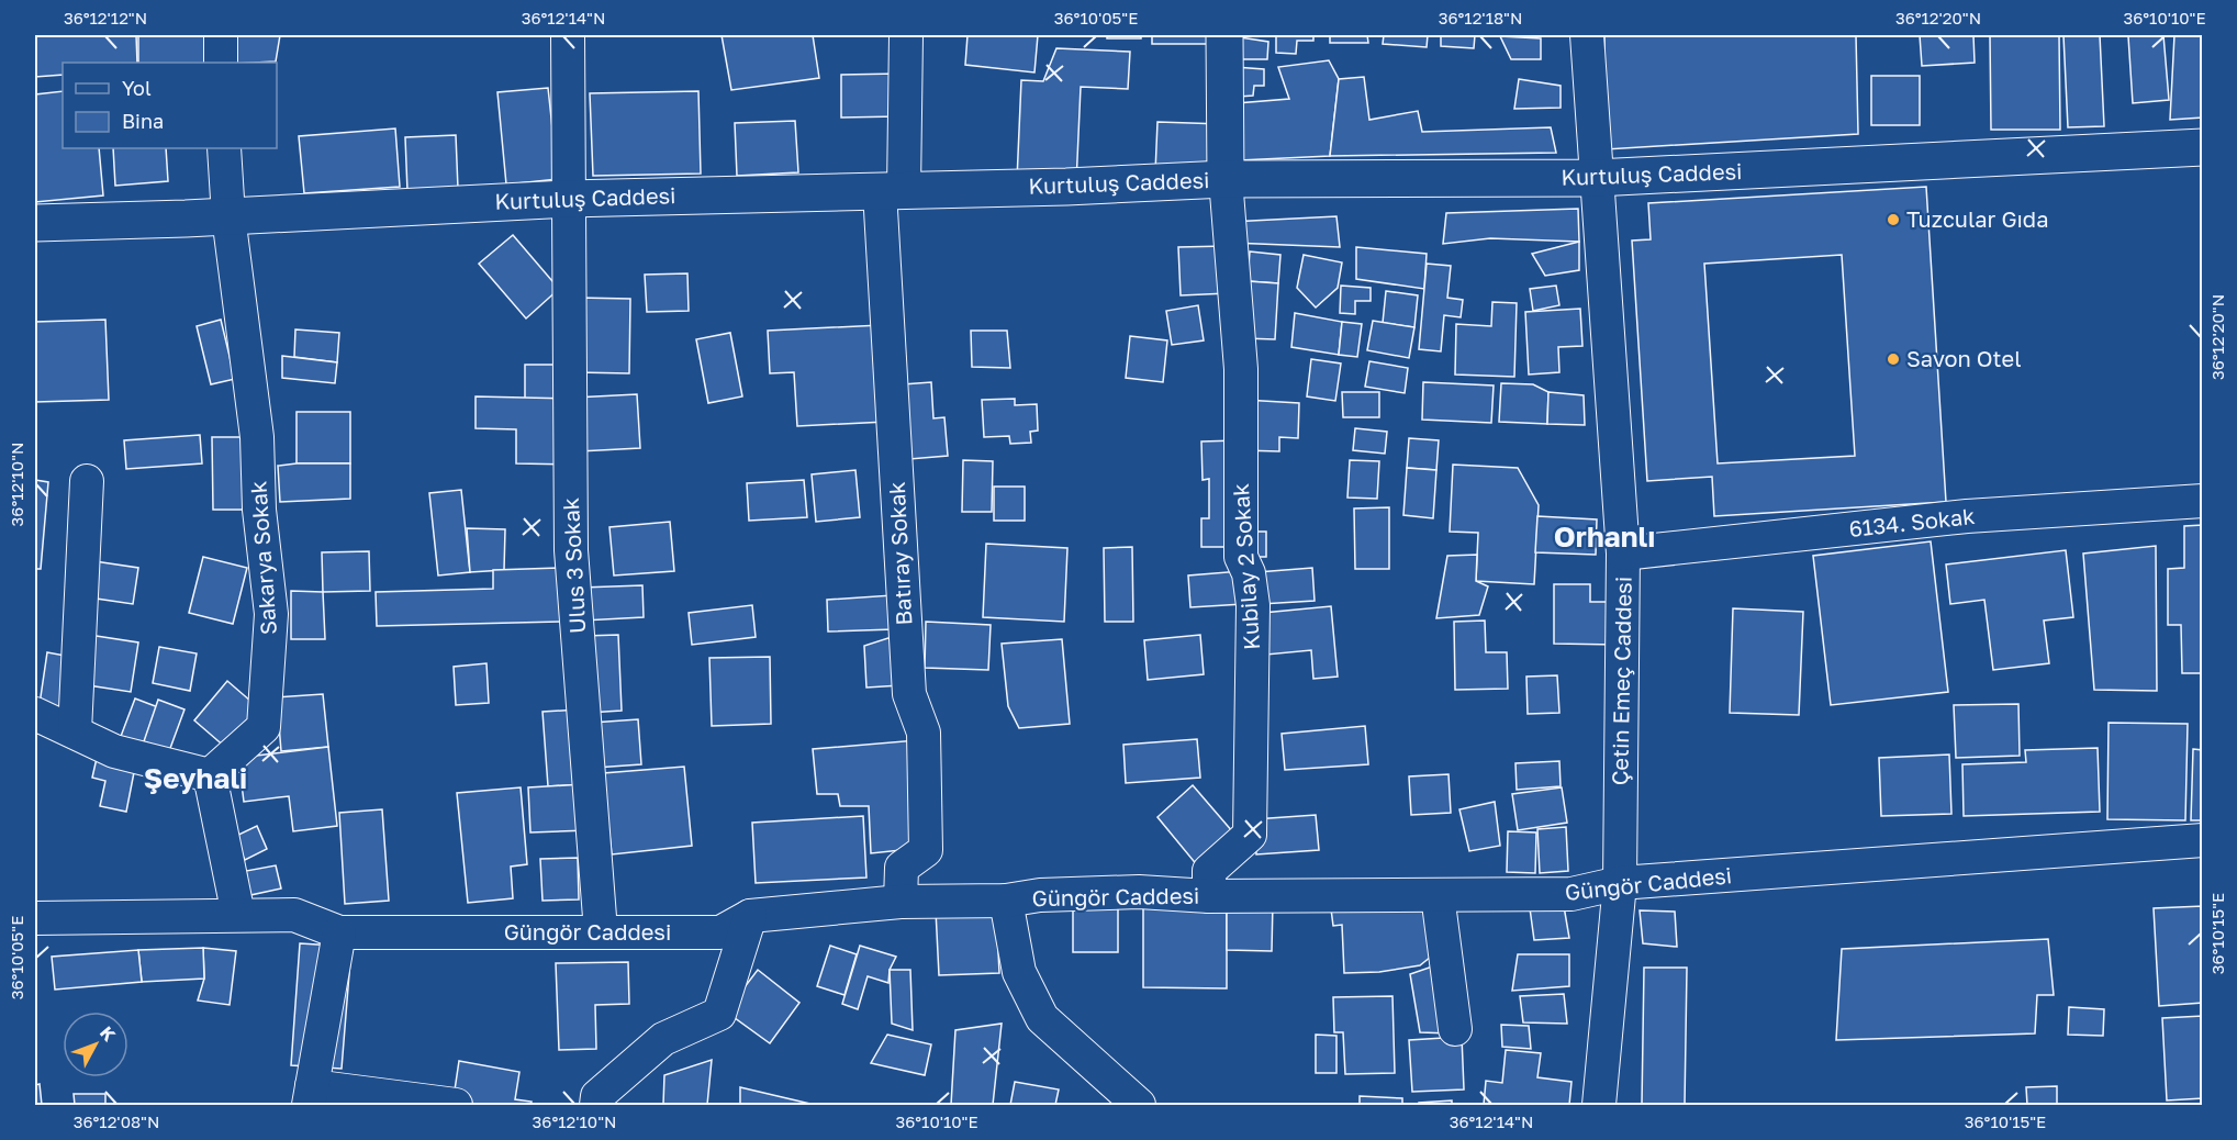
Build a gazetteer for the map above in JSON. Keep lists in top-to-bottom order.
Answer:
{
  "streets": {
    "main road": ["Kurtuluş Caddesi"],
    "street": [
      "6134. Sokak",
      "Batıray Sokak",
      "Sakarya Sokak",
      "Ulus 3 Sokak",
      "Kubilay 2 Sokak",
      "Çetin Emeç Caddesi",
      "Güngör Caddesi"
    ]
  },
  "crossings": [
    ["Kurtuluş Caddesi", "Batıray Sokak"],
    ["Kurtuluş Caddesi", "Sakarya Sokak"],
    ["Kurtuluş Caddesi", "Ulus 3 Sokak"],
    ["Kurtuluş Caddesi", "Kubilay 2 Sokak"],
    ["Kurtuluş Caddesi", "Çetin Emeç Caddesi"],
    ["6134. Sokak", "Çetin Emeç Caddesi"],
    ["Batıray Sokak", "Güngör Caddesi"],
    ["Ulus 3 Sokak", "Güngör Caddesi"],
    ["Kubilay 2 Sokak", "Güngör Caddesi"],
    ["Çetin Emeç Caddesi", "Güngör Caddesi"]
  ],
  "districts": ["Orhanlı", "Şeyhali"],
  "places": ["Tuzcular Gıda", "Savon Otel"],
  "legend": ["Yol", "Bina"],
  "north": "top right",
  "coordinates": [
    "36°12'12\"N",
    "36°12'14\"N",
    "36°10'05\"E",
    "36°12'18\"N",
    "36°12'20\"N",
    "36°10'10\"E",
    "36°12'10\"N",
    "36°10'15\"E",
    "36°12'08\"N"
  ]
}
